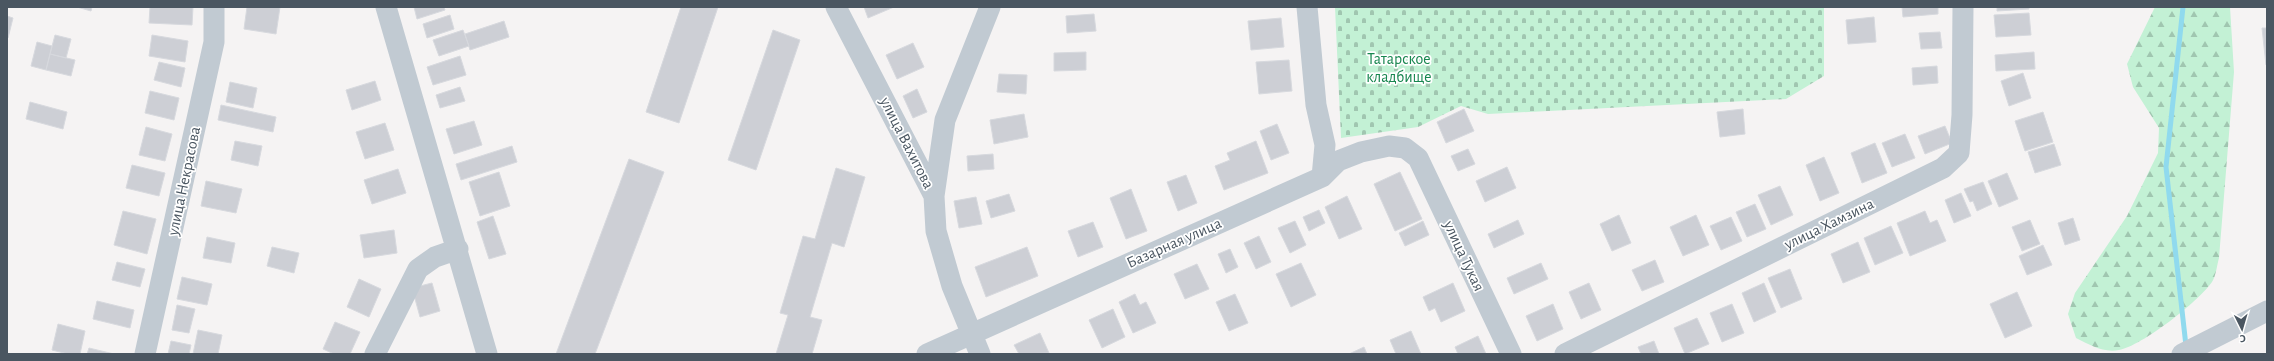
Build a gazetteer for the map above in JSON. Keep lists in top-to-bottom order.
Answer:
{
  "streets": {
    "street": [
      "улица Вахитова",
      "улица Некрасова",
      "улица Хамзина",
      "Базарная улица",
      "улица Тукая"
    ]
  },
  "crossings": [
    ["улица Вахитова", "Базарная улица"],
    ["Базарная улица", "улица Тукая"]
  ],
  "parks": ["Татарское кладбище"],
  "north": "bottom"
}
